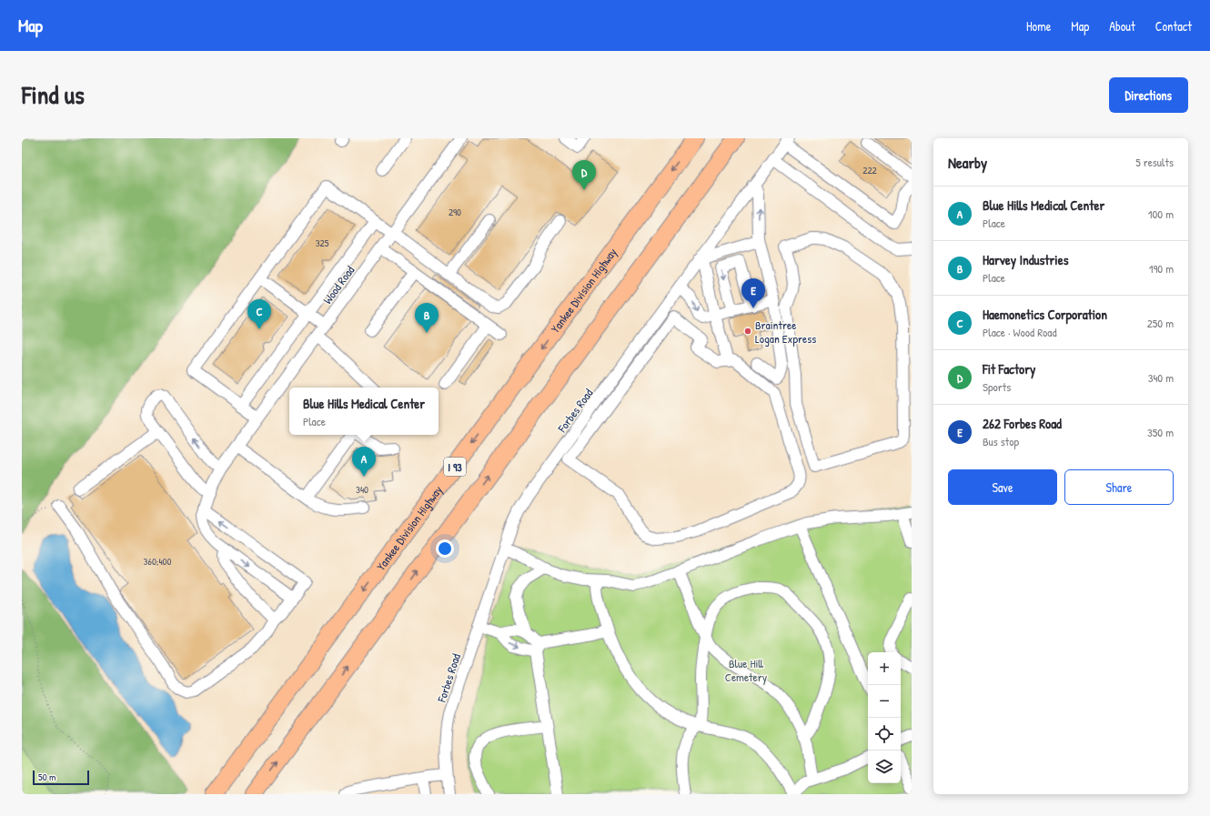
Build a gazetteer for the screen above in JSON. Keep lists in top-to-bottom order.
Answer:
{
  "streets": {
    "highway": ["Yankee Division Highway", "I 93"],
    "street": ["Wood Road", "Forbes Road"]
  },
  "parks": ["Blue Hill Cemetery"],
  "places": ["Braintree Logan Express"],
  "house_numbers": [
    "222",
    "290",
    "325",
    "340",
    "360;400"
  ],
  "scale_bar": "50 m",
  "page": {
    "header": "Map",
    "nav": [
      "Home",
      "Map",
      "About",
      "Contact"
    ],
    "title": "Find us",
    "buttons": [
      "Directions",
      ["Save", "Share"]
    ],
    "heading": ["Nearby", "5 results"],
    "pins": [
      "D",
      "E",
      "C",
      "B",
      "A"
    ],
    "list": [
      {
        "mark": "A",
        "name": "Blue Hills Medical Center",
        "note": "Place",
        "value": "100 m"
      },
      {
        "mark": "B",
        "name": "Harvey Industries",
        "note": "Place",
        "value": "190 m"
      },
      {
        "mark": "C",
        "name": "Haemonetics Corporation",
        "note": "Place · Wood Road",
        "value": "250 m"
      },
      {
        "mark": "D",
        "name": "Fit Factory",
        "note": "Sports",
        "value": "340 m"
      },
      {
        "mark": "E",
        "name": "262 Forbes Road",
        "note": "Bus stop",
        "value": "350 m"
      }
    ],
    "popup": ["Blue Hills Medical Center", "Place"],
    "map_buttons": ["+", "−"],
    "scale": "50 m"
  }
}
